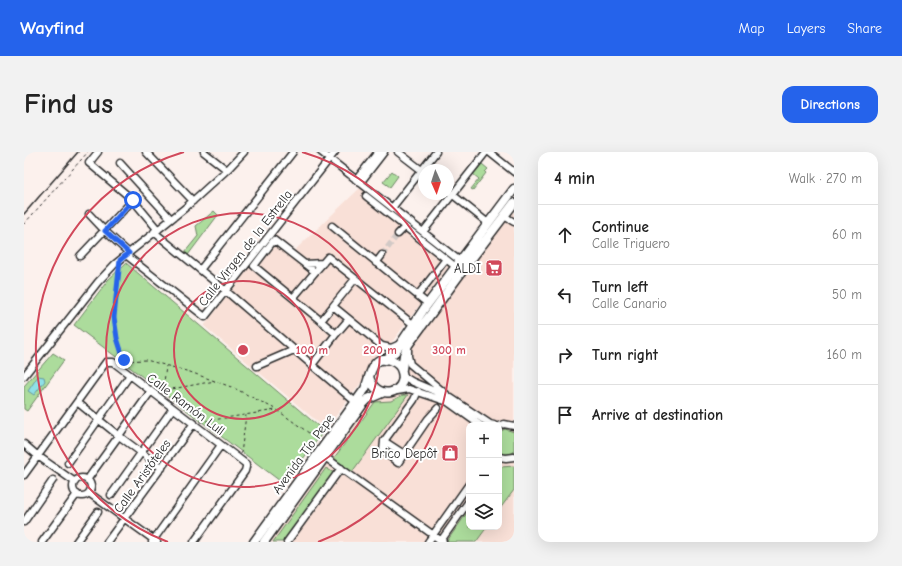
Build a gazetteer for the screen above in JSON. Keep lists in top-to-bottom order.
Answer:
{
  "streets": {
    "main road": ["Avenida Tío Pepe"],
    "street": ["Calle Virgen de la Estrella", "Calle Ramón Lull", "Calle Aristóteles"]
  },
  "crossings": [
    ["Calle Ramón Lull", "Calle Aristóteles"]
  ],
  "places": {
    "supermarket": ["ALDI"],
    "shop": ["Brico Depôt"]
  },
  "north": "bottom",
  "page": {
    "header": "Wayfind",
    "nav": ["Map", "Layers", "Share"],
    "buttons": "Directions",
    "title": "Find us",
    "heading": ["4 min", "Walk · 270 m"],
    "list": [
      ["Continue", "Calle Triguero", "60 m"],
      ["Turn left", "Calle Canario", "50 m"],
      ["Turn right", "160 m"],
      "Arrive at destination"
    ],
    "map_buttons": ["+", "−"]
  },
  "rings": ["100 m", "200 m", "300 m"]
}
